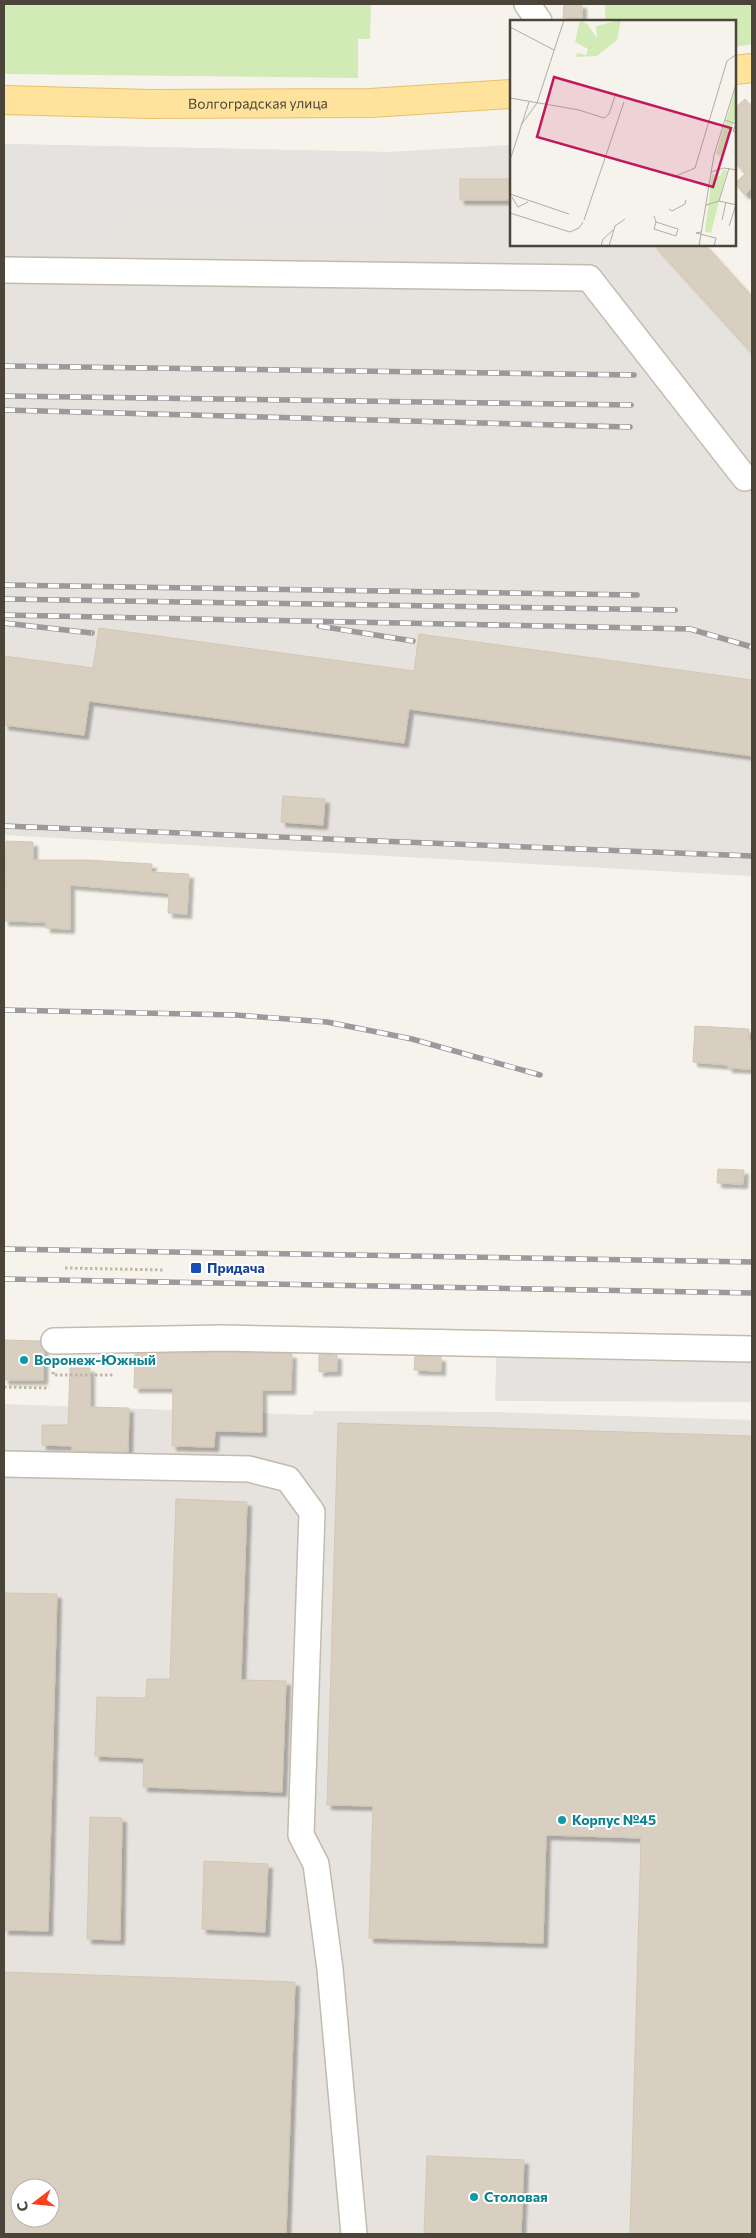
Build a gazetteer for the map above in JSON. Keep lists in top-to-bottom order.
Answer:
{
  "streets": {
    "main road": ["Волгоградская улица"]
  },
  "places": {
    "transit": ["Придача"],
    "other": ["Воронеж-Южный", "Корпус №45", "Столовая"]
  },
  "north": "left"
}
